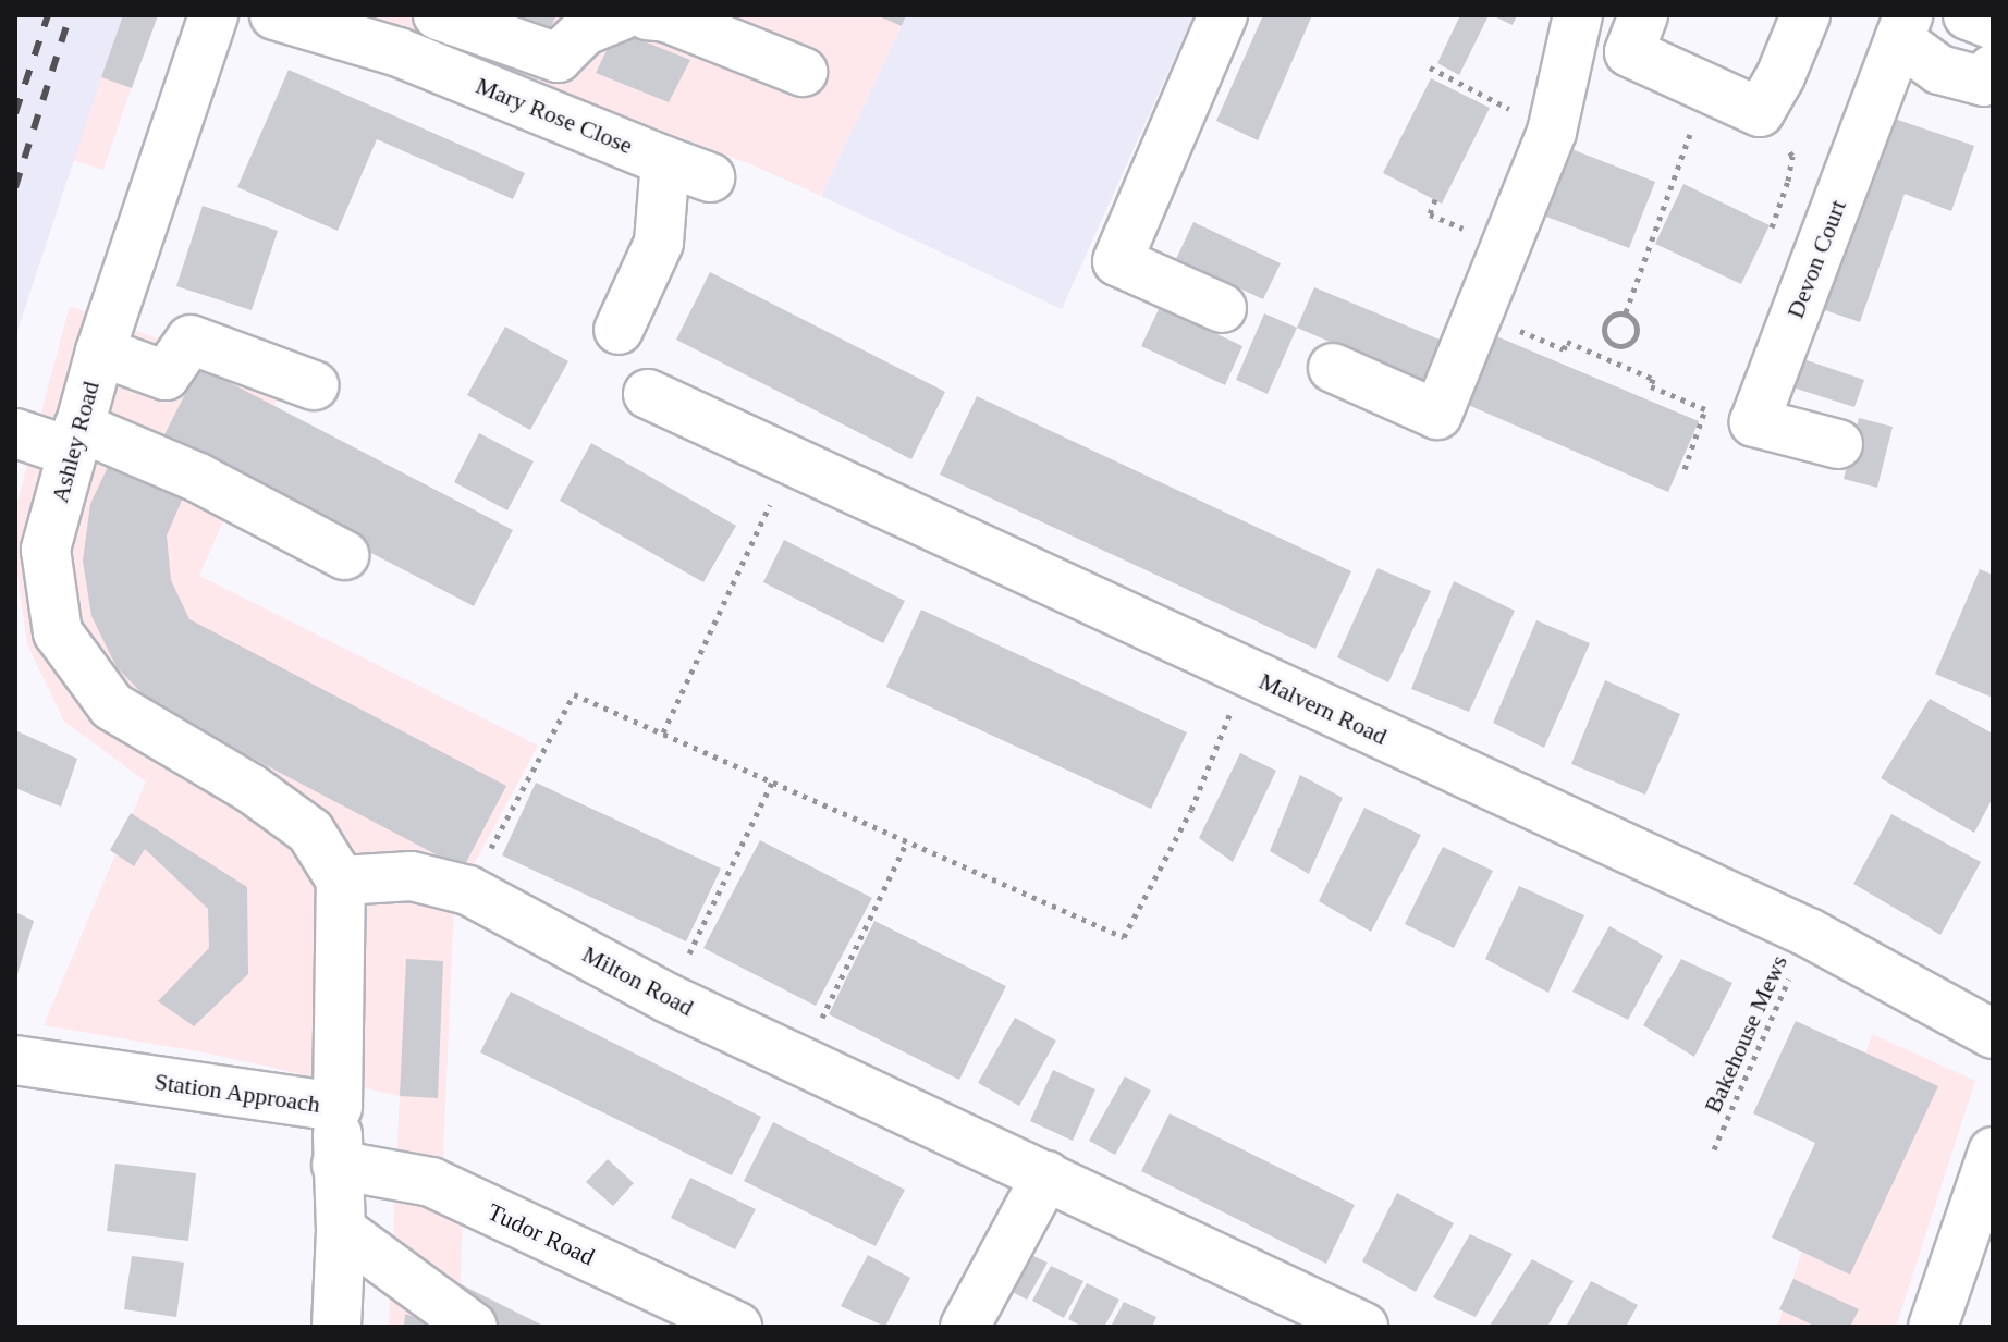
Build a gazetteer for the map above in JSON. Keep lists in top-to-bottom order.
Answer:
{
  "streets": {
    "street": [
      "Mary Rose Close",
      "Devon Court",
      "Ashley Road",
      "Malvern Road",
      "Milton Road",
      "Station Approach",
      "Tudor Road"
    ],
    "path": ["Bakehouse Mews"]
  },
  "crossings": [
    ["Ashley Road", "Milton Road"],
    ["Ashley Road", "Station Approach"],
    ["Malvern Road", "Bakehouse Mews"],
    ["Milton Road", "Station Approach"]
  ]
}
